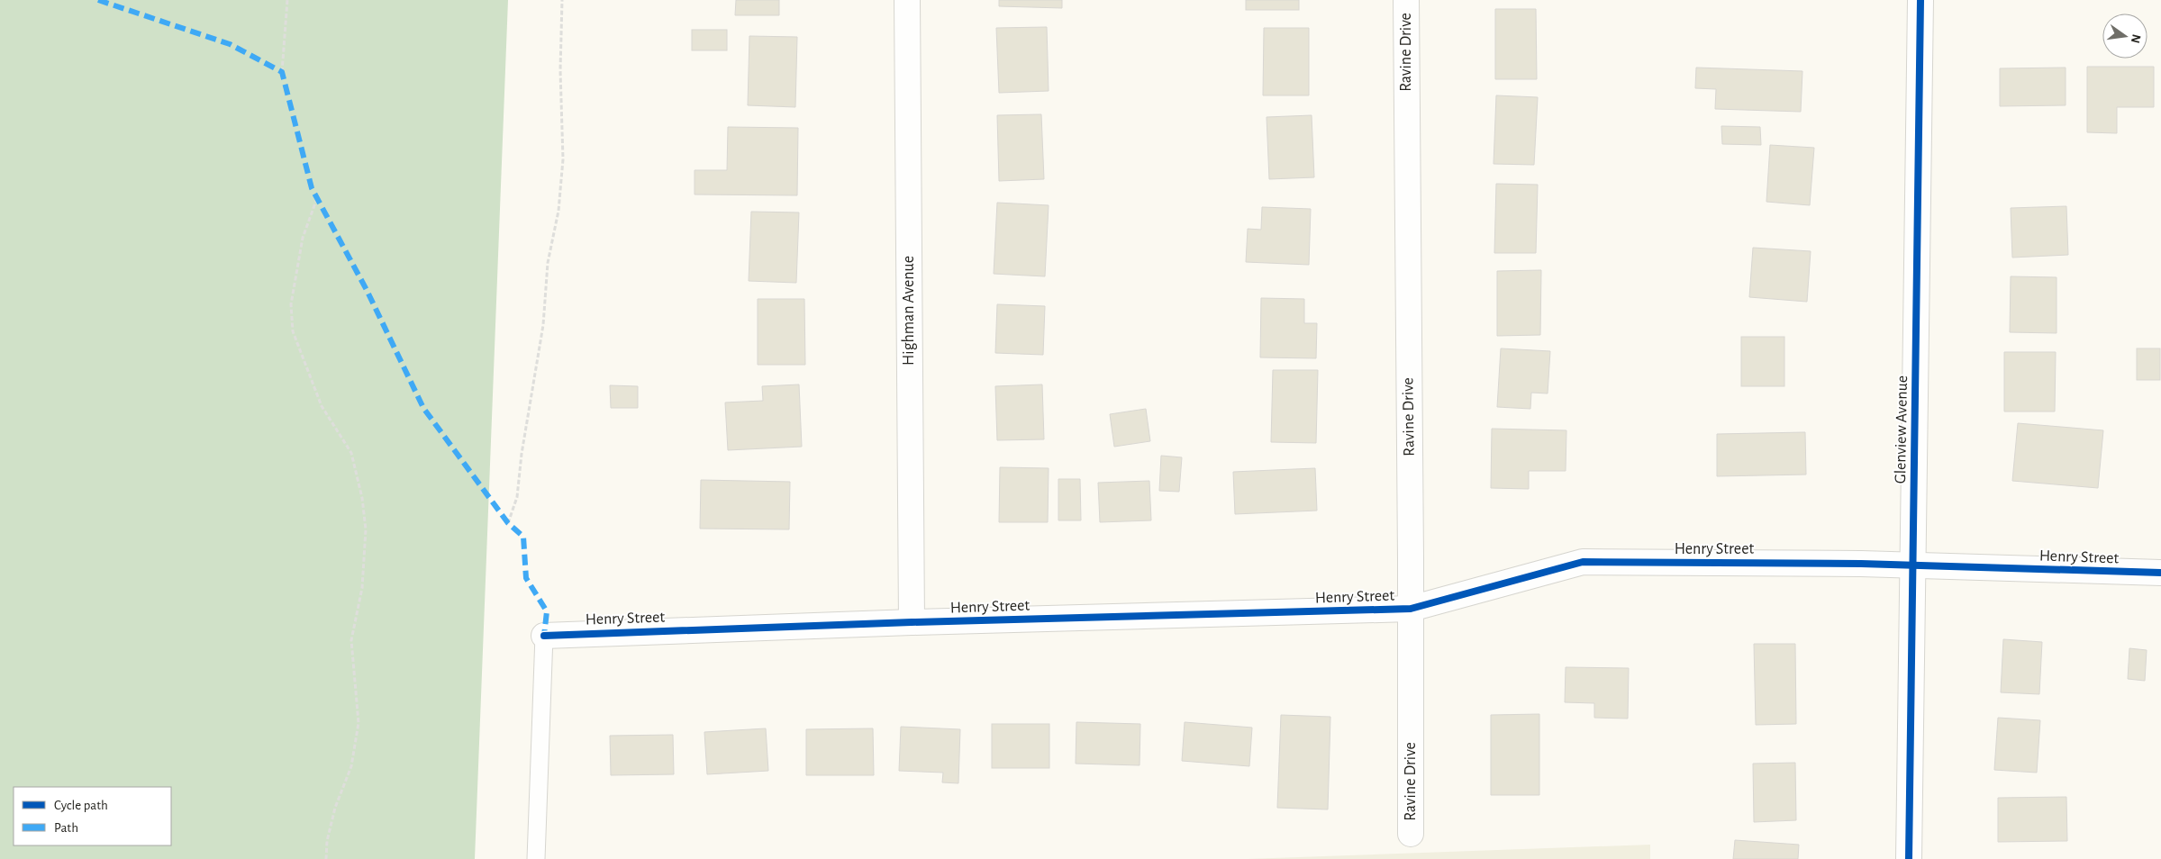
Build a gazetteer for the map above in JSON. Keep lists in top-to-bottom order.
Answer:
{
  "streets": {
    "street": [
      "Ravine Drive",
      "Highman Avenue",
      "Glenview Avenue",
      "Henry Street"
    ]
  },
  "crossings": [
    ["Ravine Drive", "Henry Street"],
    ["Highman Avenue", "Henry Street"],
    ["Glenview Avenue", "Henry Street"]
  ],
  "legend": ["Cycle path", "Path"],
  "north": "right"
}
